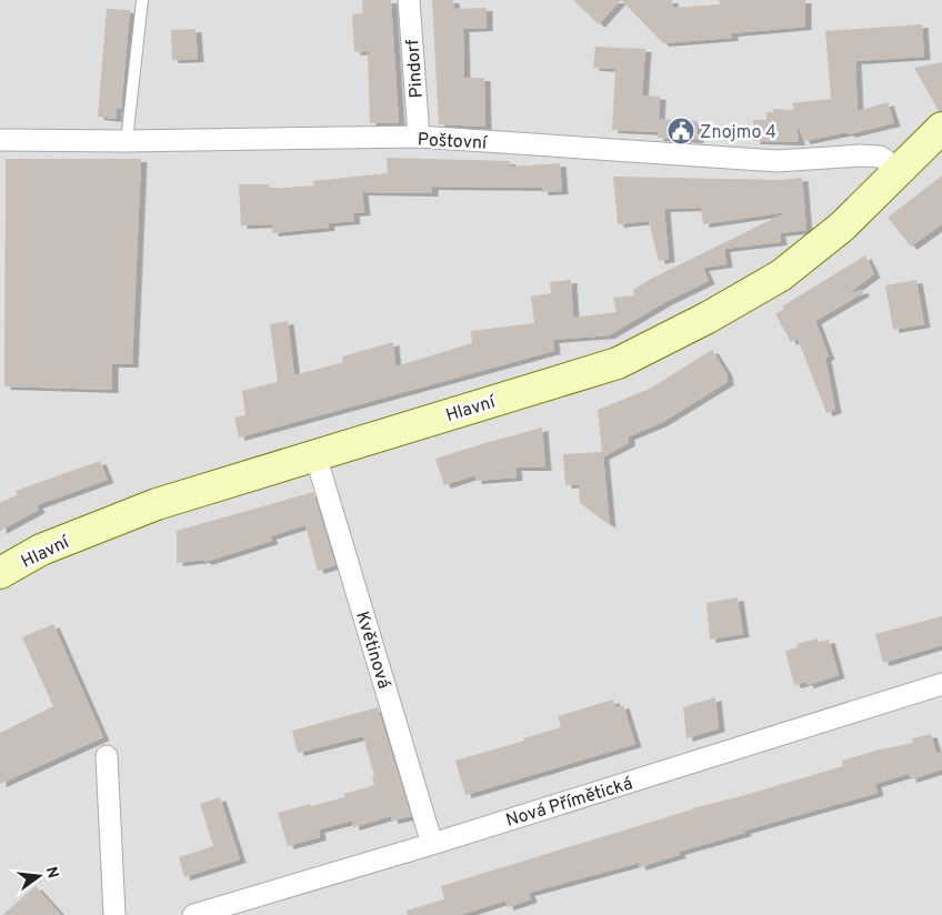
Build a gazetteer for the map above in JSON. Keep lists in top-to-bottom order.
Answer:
{
  "streets": {
    "main road": ["Hlavní"],
    "street": [
      "Pindorf",
      "Poštovní",
      "Květinová",
      "Nová Přímětická"
    ]
  },
  "crossings": [
    ["Pindorf", "Poštovní"],
    ["Poštovní", "Hlavní"],
    ["Hlavní", "Květinová"],
    ["Květinová", "Nová Přímětická"]
  ],
  "places": {
    "public building": ["Znojmo 4"]
  },
  "north": "right"
}
